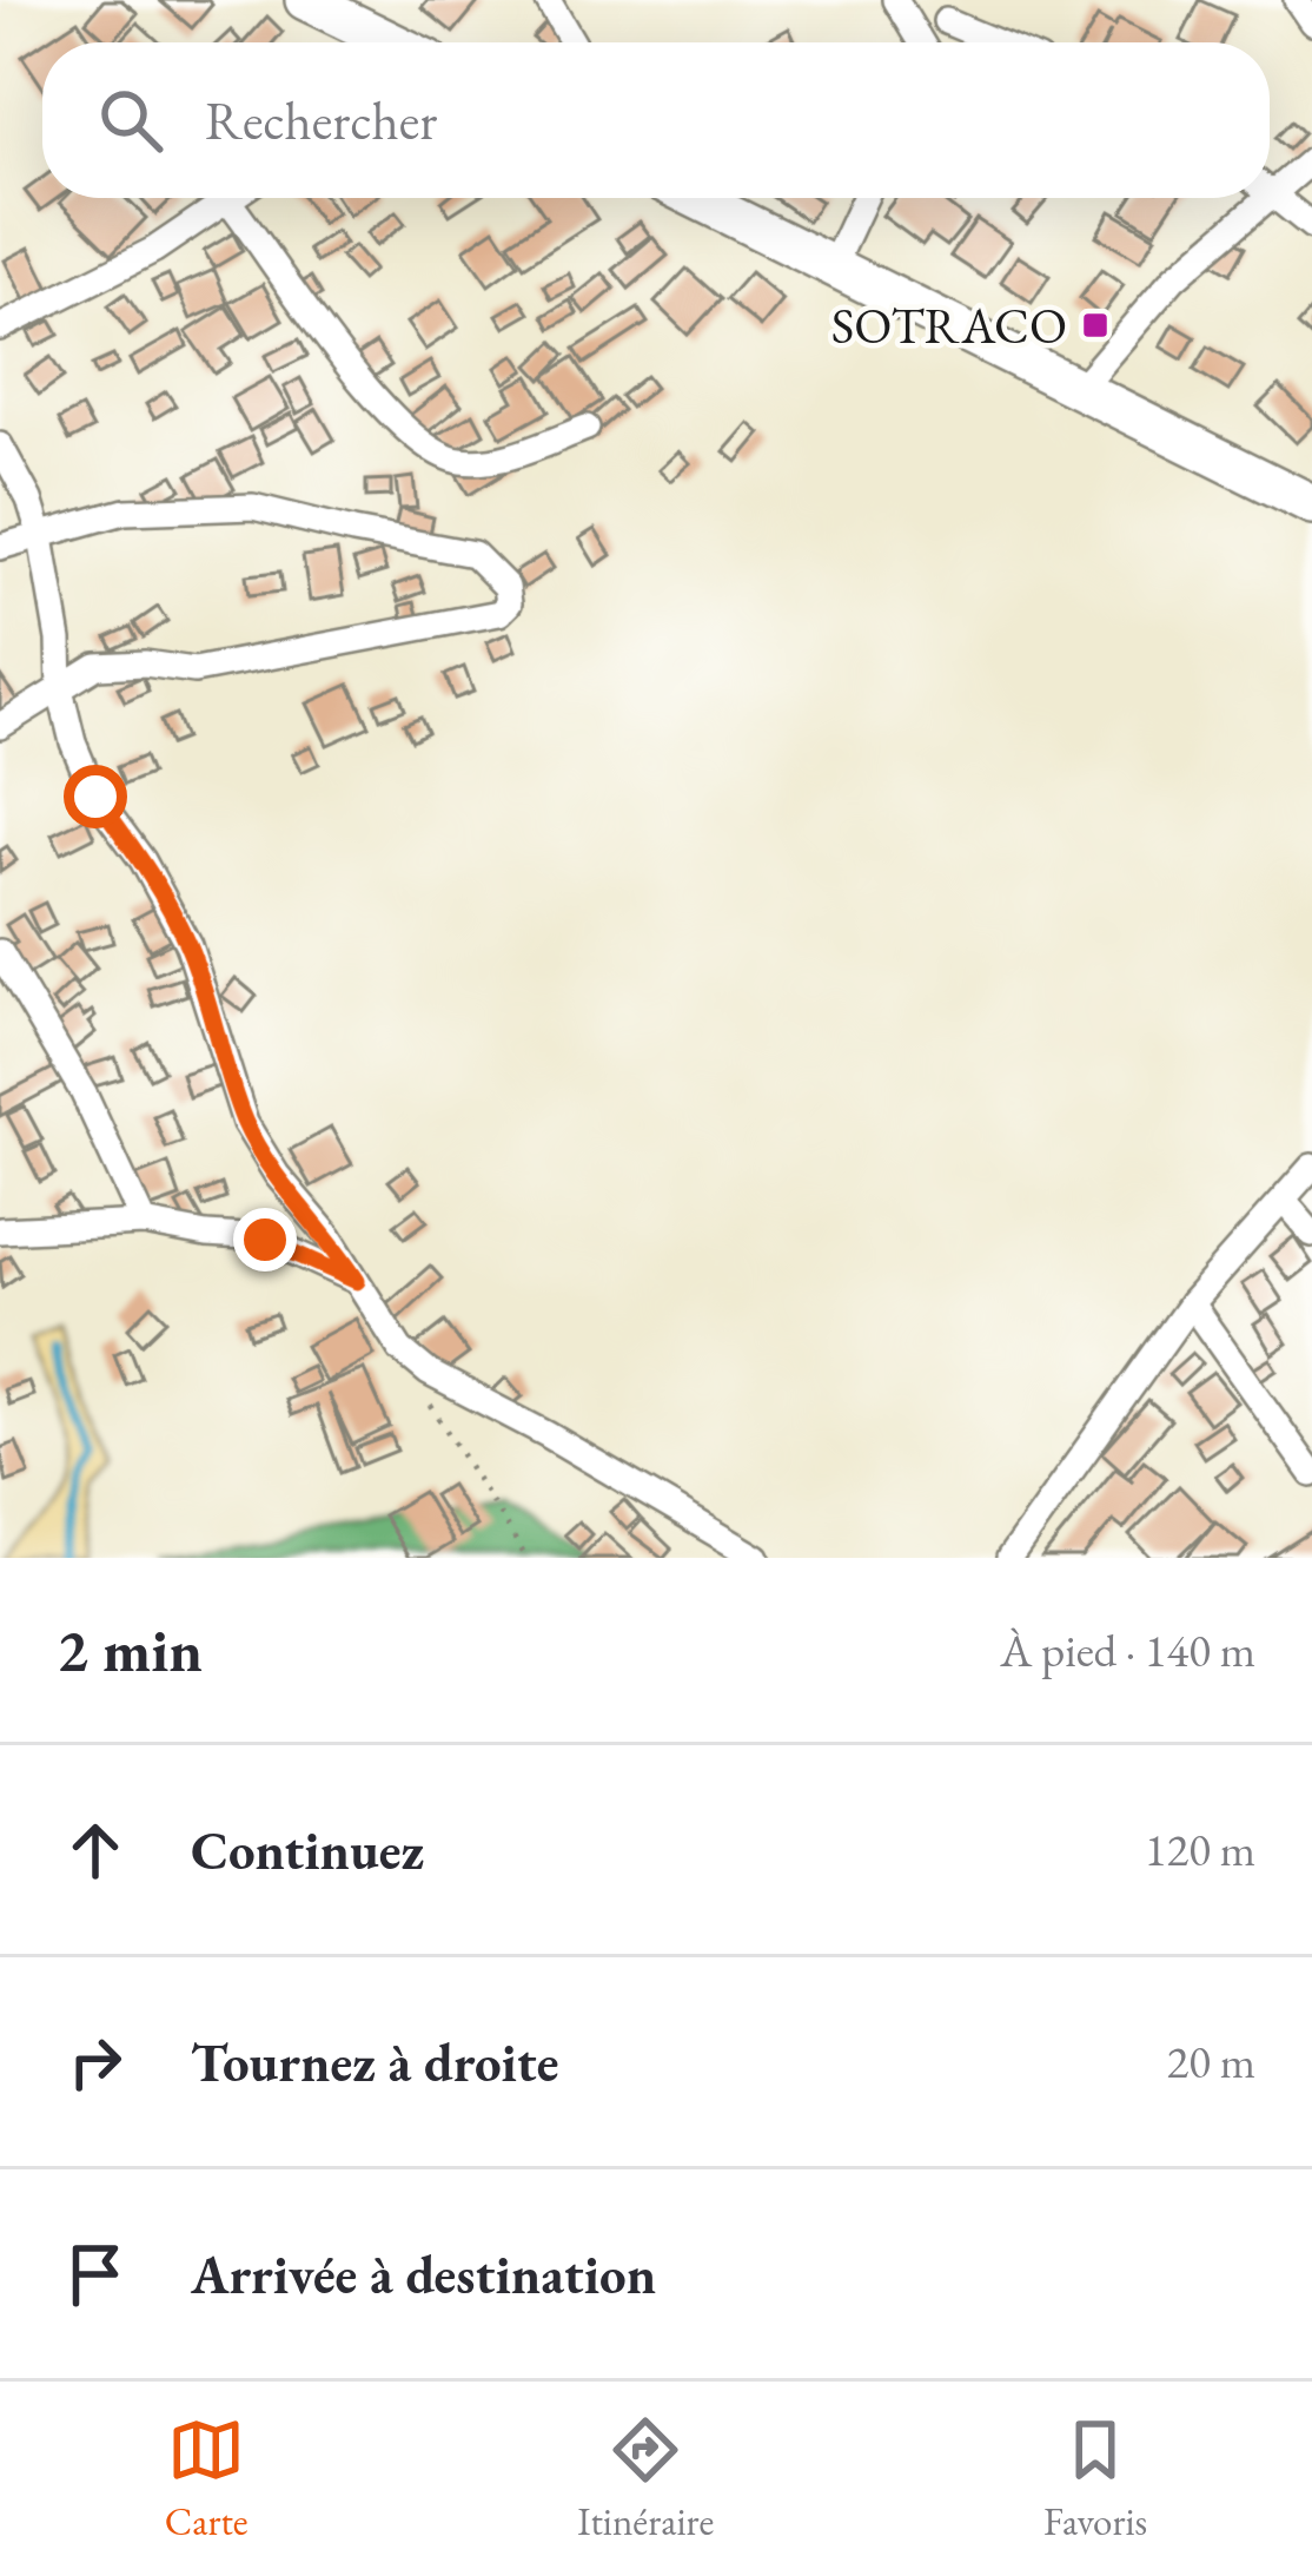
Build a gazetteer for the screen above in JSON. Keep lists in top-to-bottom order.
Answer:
{
  "places": {
    "transit": ["SOTRACO"]
  },
  "page": {
    "search": "Rechercher",
    "heading": ["2 min", "À pied · 140 m"],
    "list": [
      ["Continuez", "120 m"],
      ["Tournez à droite", "20 m"],
      "Arrivée à destination"
    ],
    "nav": ["Carte", "Itinéraire", "Favoris"]
  }
}
